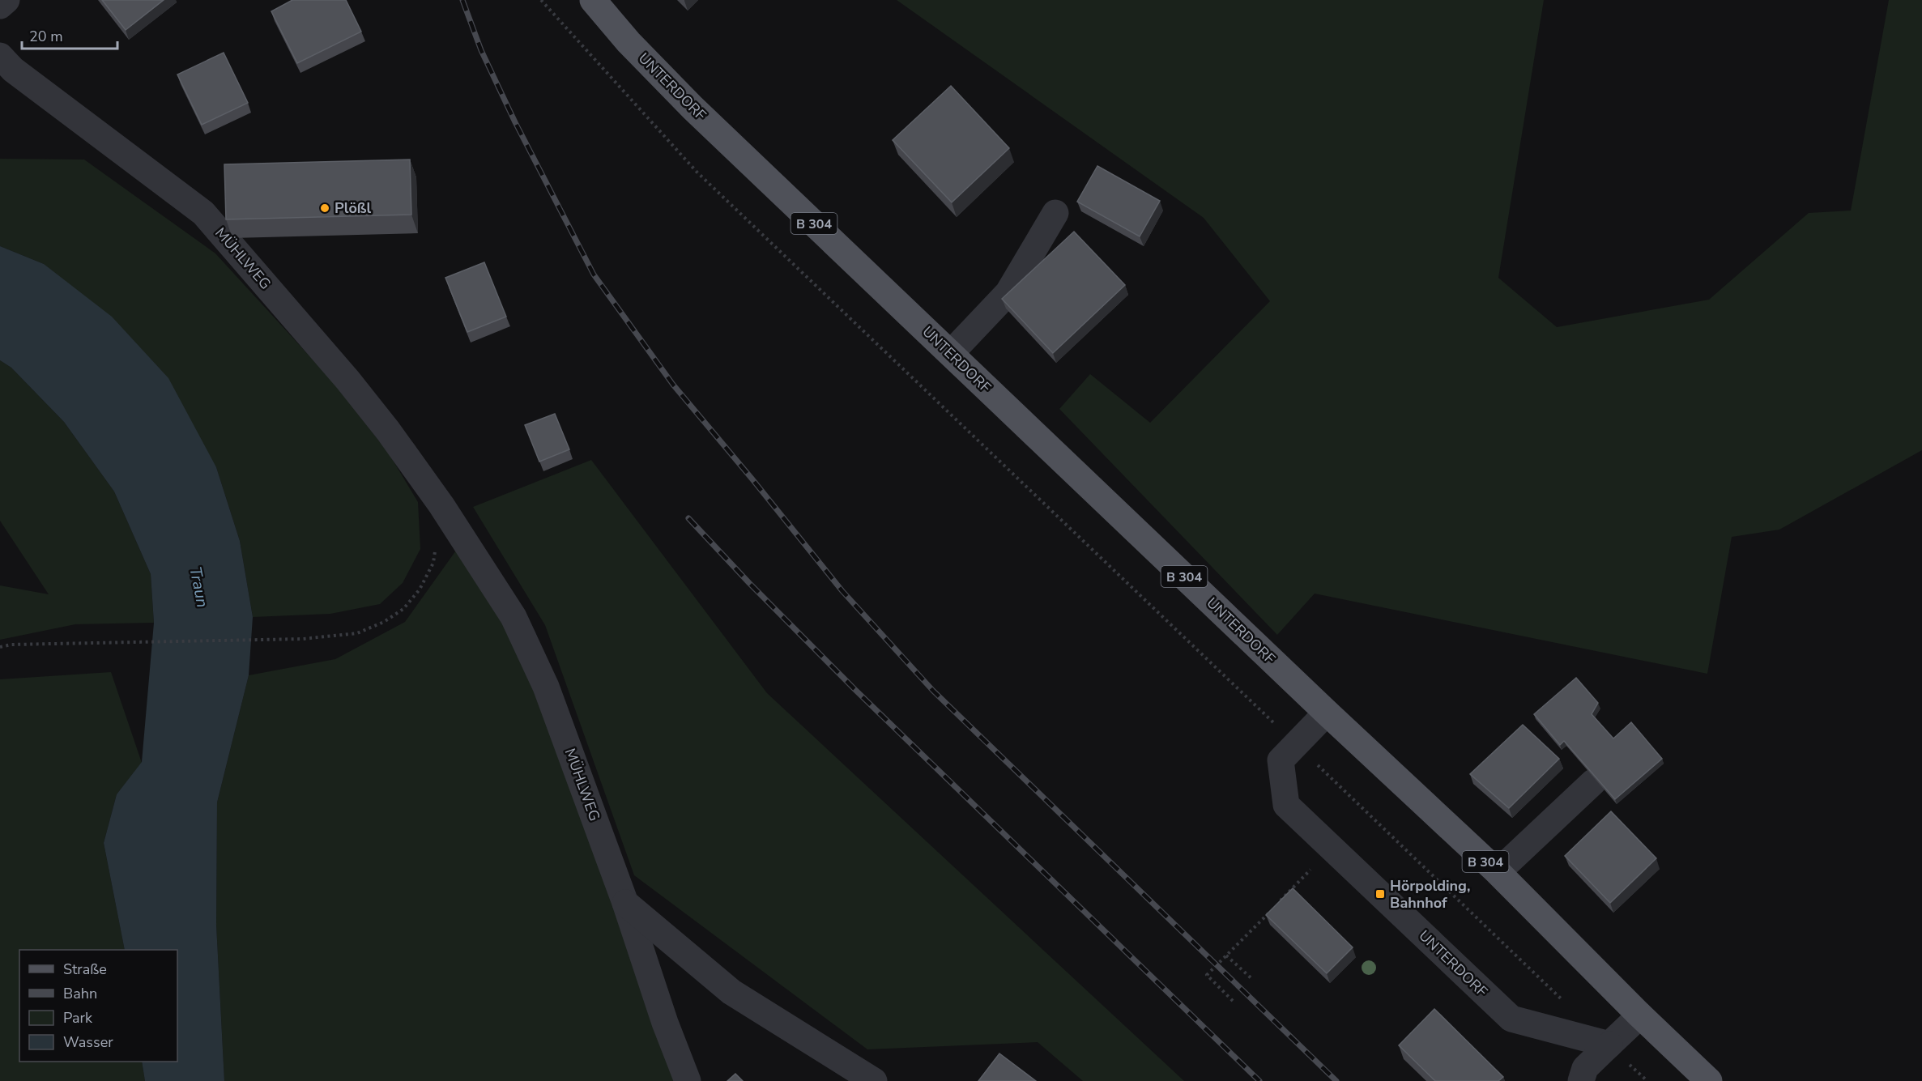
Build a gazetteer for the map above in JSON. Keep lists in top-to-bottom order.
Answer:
{
  "streets": {
    "main road": ["UNTERDORF", "B 304"],
    "street": ["MÜHLWEG"]
  },
  "water": ["Traun"],
  "places": {
    "other": ["Plößl"],
    "transit": ["Hörpolding, Bahnhof"]
  },
  "legend": [
    "Straße",
    "Bahn",
    "Park",
    "Wasser"
  ],
  "scale_bar": "20 m"
}
